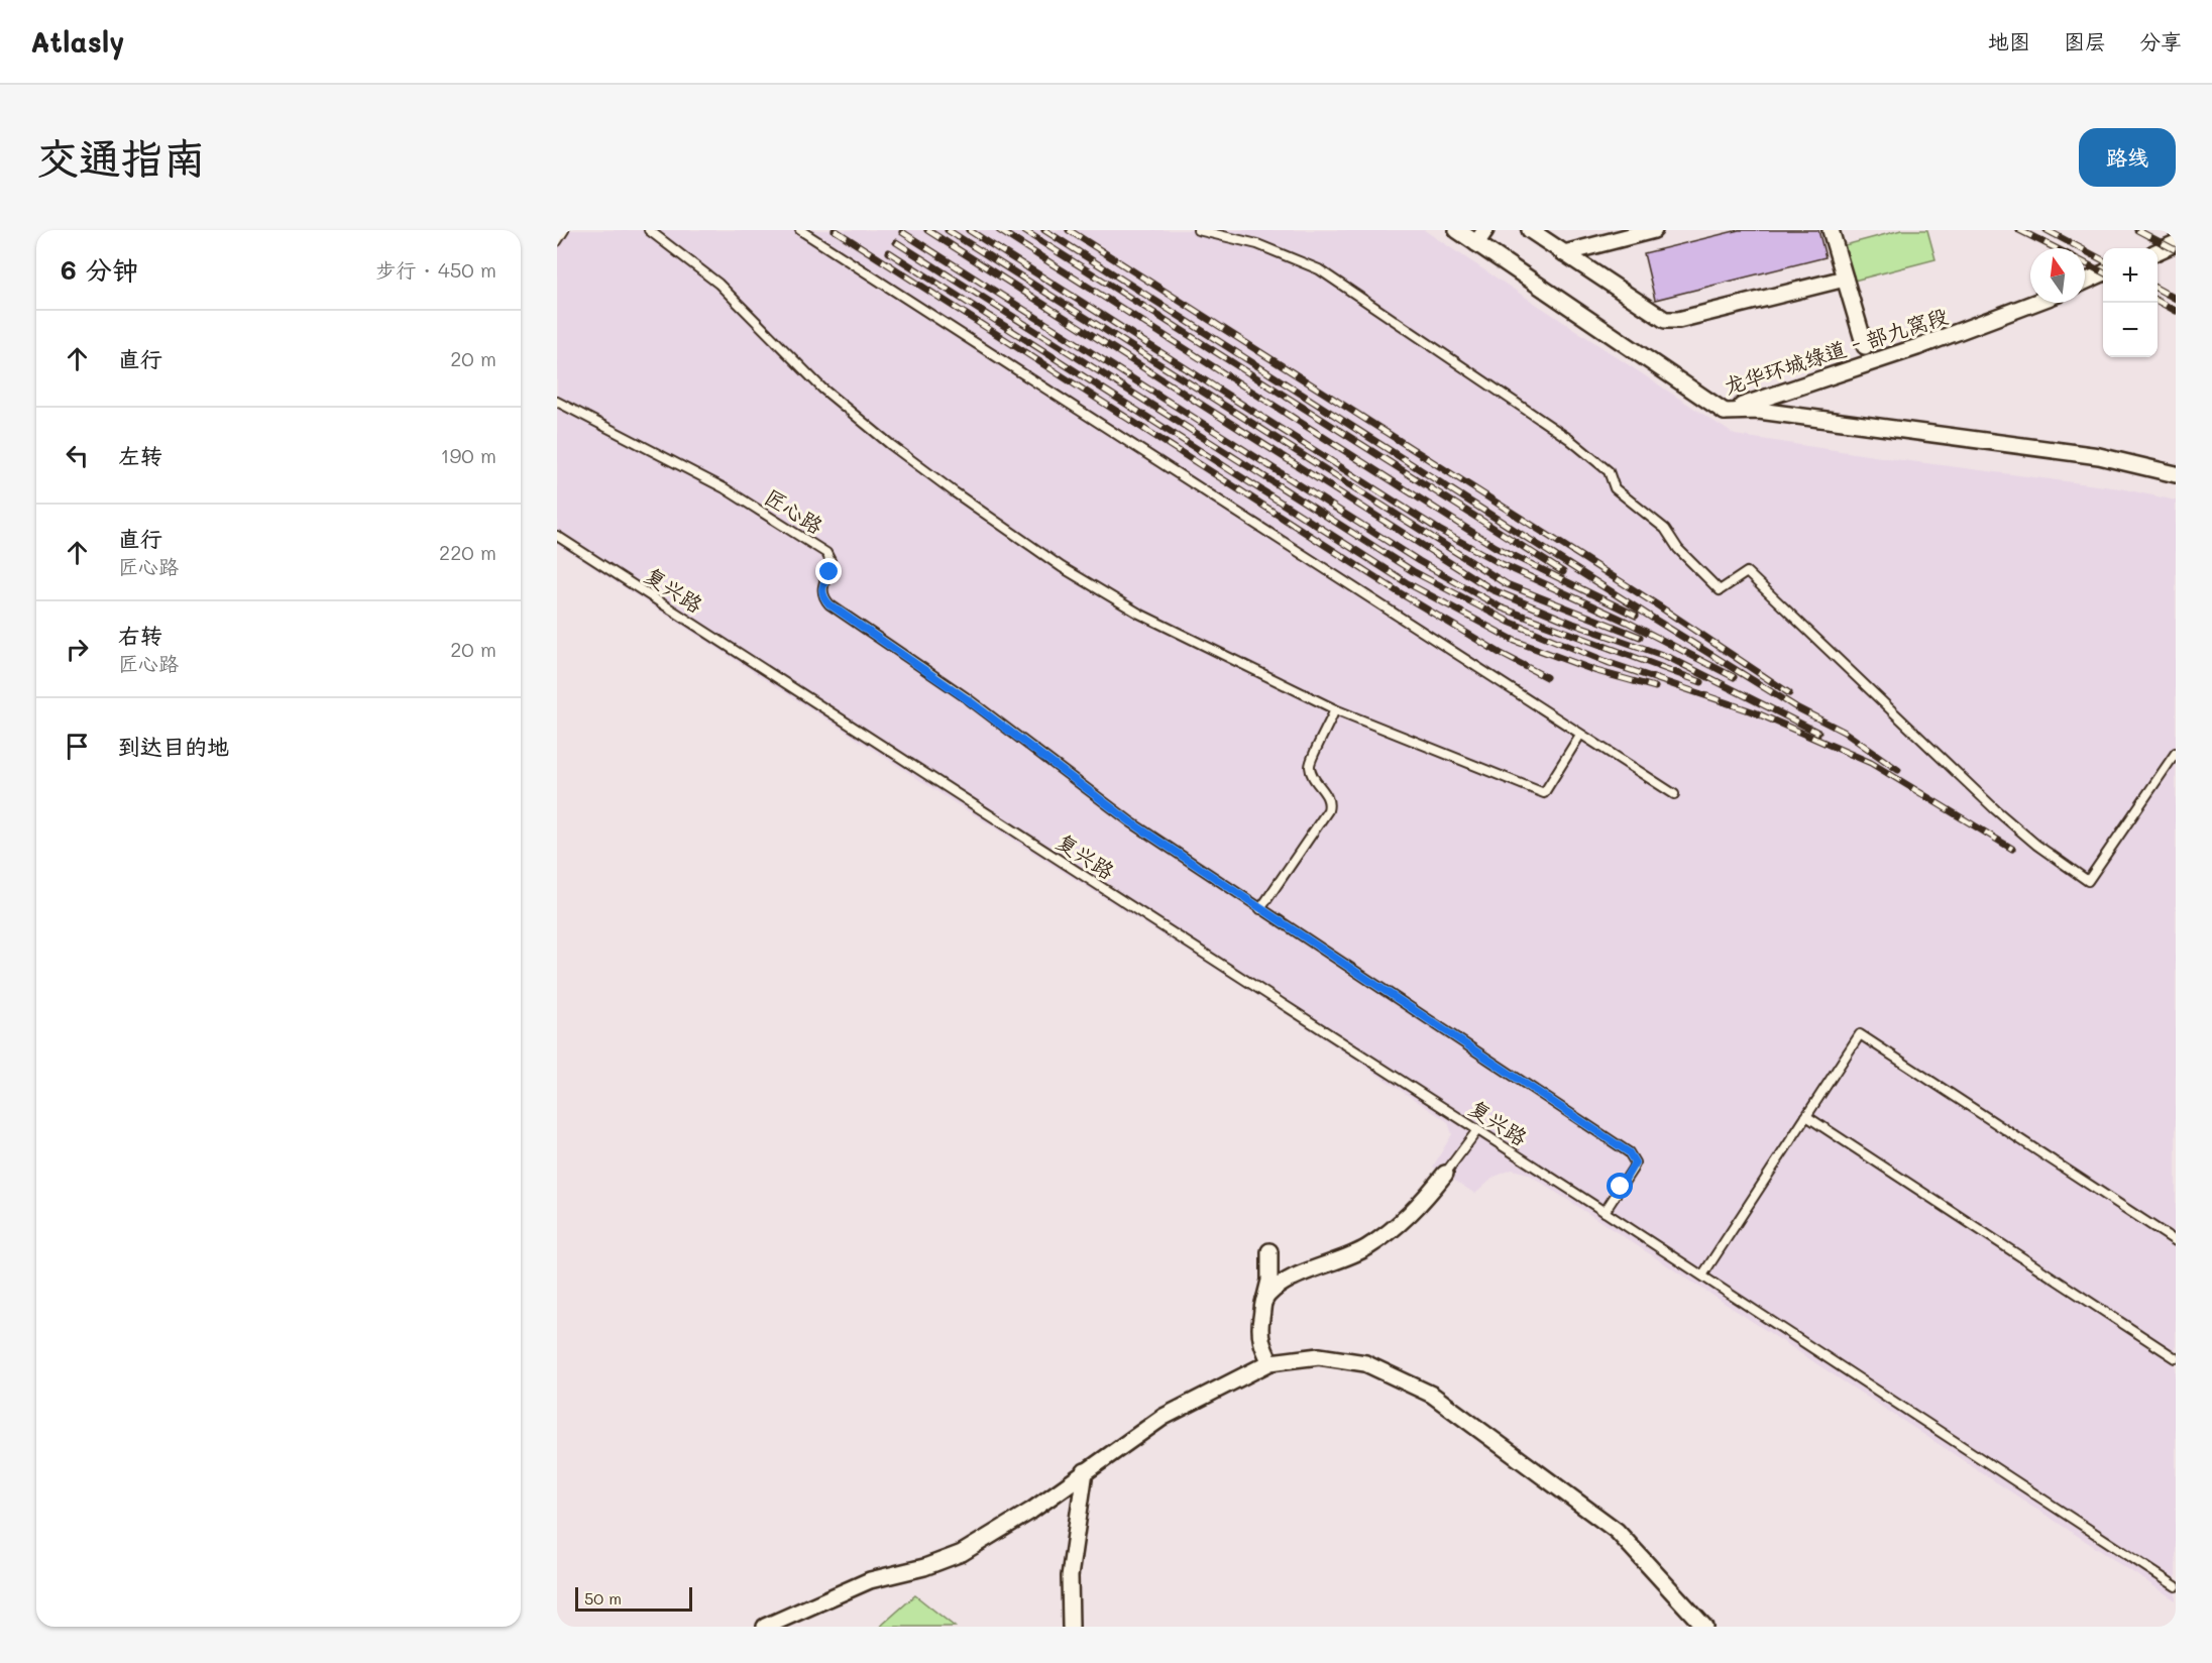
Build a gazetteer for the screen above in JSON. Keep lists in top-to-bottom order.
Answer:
{
  "streets": {
    "street": ["龙华环城绿道 - 部九窝段"],
    "lane": ["匠心路", "复兴路"]
  },
  "scale_bar": "50 m",
  "north": "top",
  "page": {
    "header": "Atlasly",
    "nav": ["地图", "图层", "分享"],
    "buttons": "路线",
    "title": "交通指南",
    "heading": ["6 分钟", "步行 · 450 m"],
    "map_buttons": ["+", "−"],
    "list": [
      ["直行", "20 m"],
      ["左转", "190 m"],
      ["直行", "匠心路", "220 m"],
      ["右转", "匠心路", "20 m"],
      "到达目的地"
    ],
    "scale": "50 m"
  }
}
